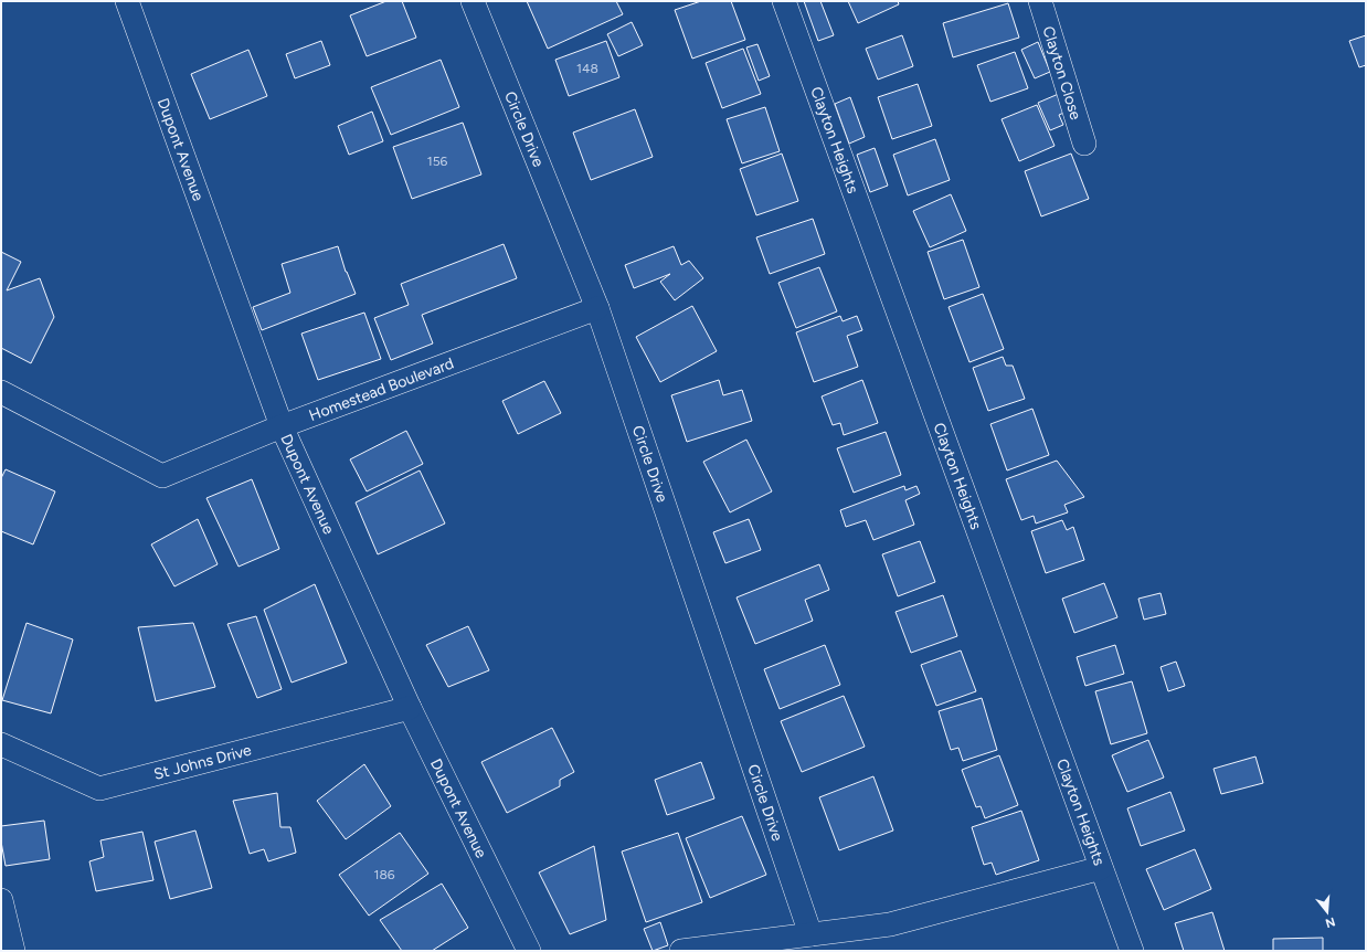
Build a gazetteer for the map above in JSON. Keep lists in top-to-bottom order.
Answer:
{
  "streets": {
    "street": [
      "Clayton Close",
      "Circle Drive",
      "Clayton Heights",
      "Dupont Avenue",
      "Homestead Boulevard",
      "St Johns Drive"
    ]
  },
  "crossings": [
    ["Circle Drive", "Homestead Boulevard"],
    ["Dupont Avenue", "Homestead Boulevard"],
    ["Dupont Avenue", "St Johns Drive"]
  ],
  "house_numbers": ["148", "156", "186"],
  "north": "bottom"
}
